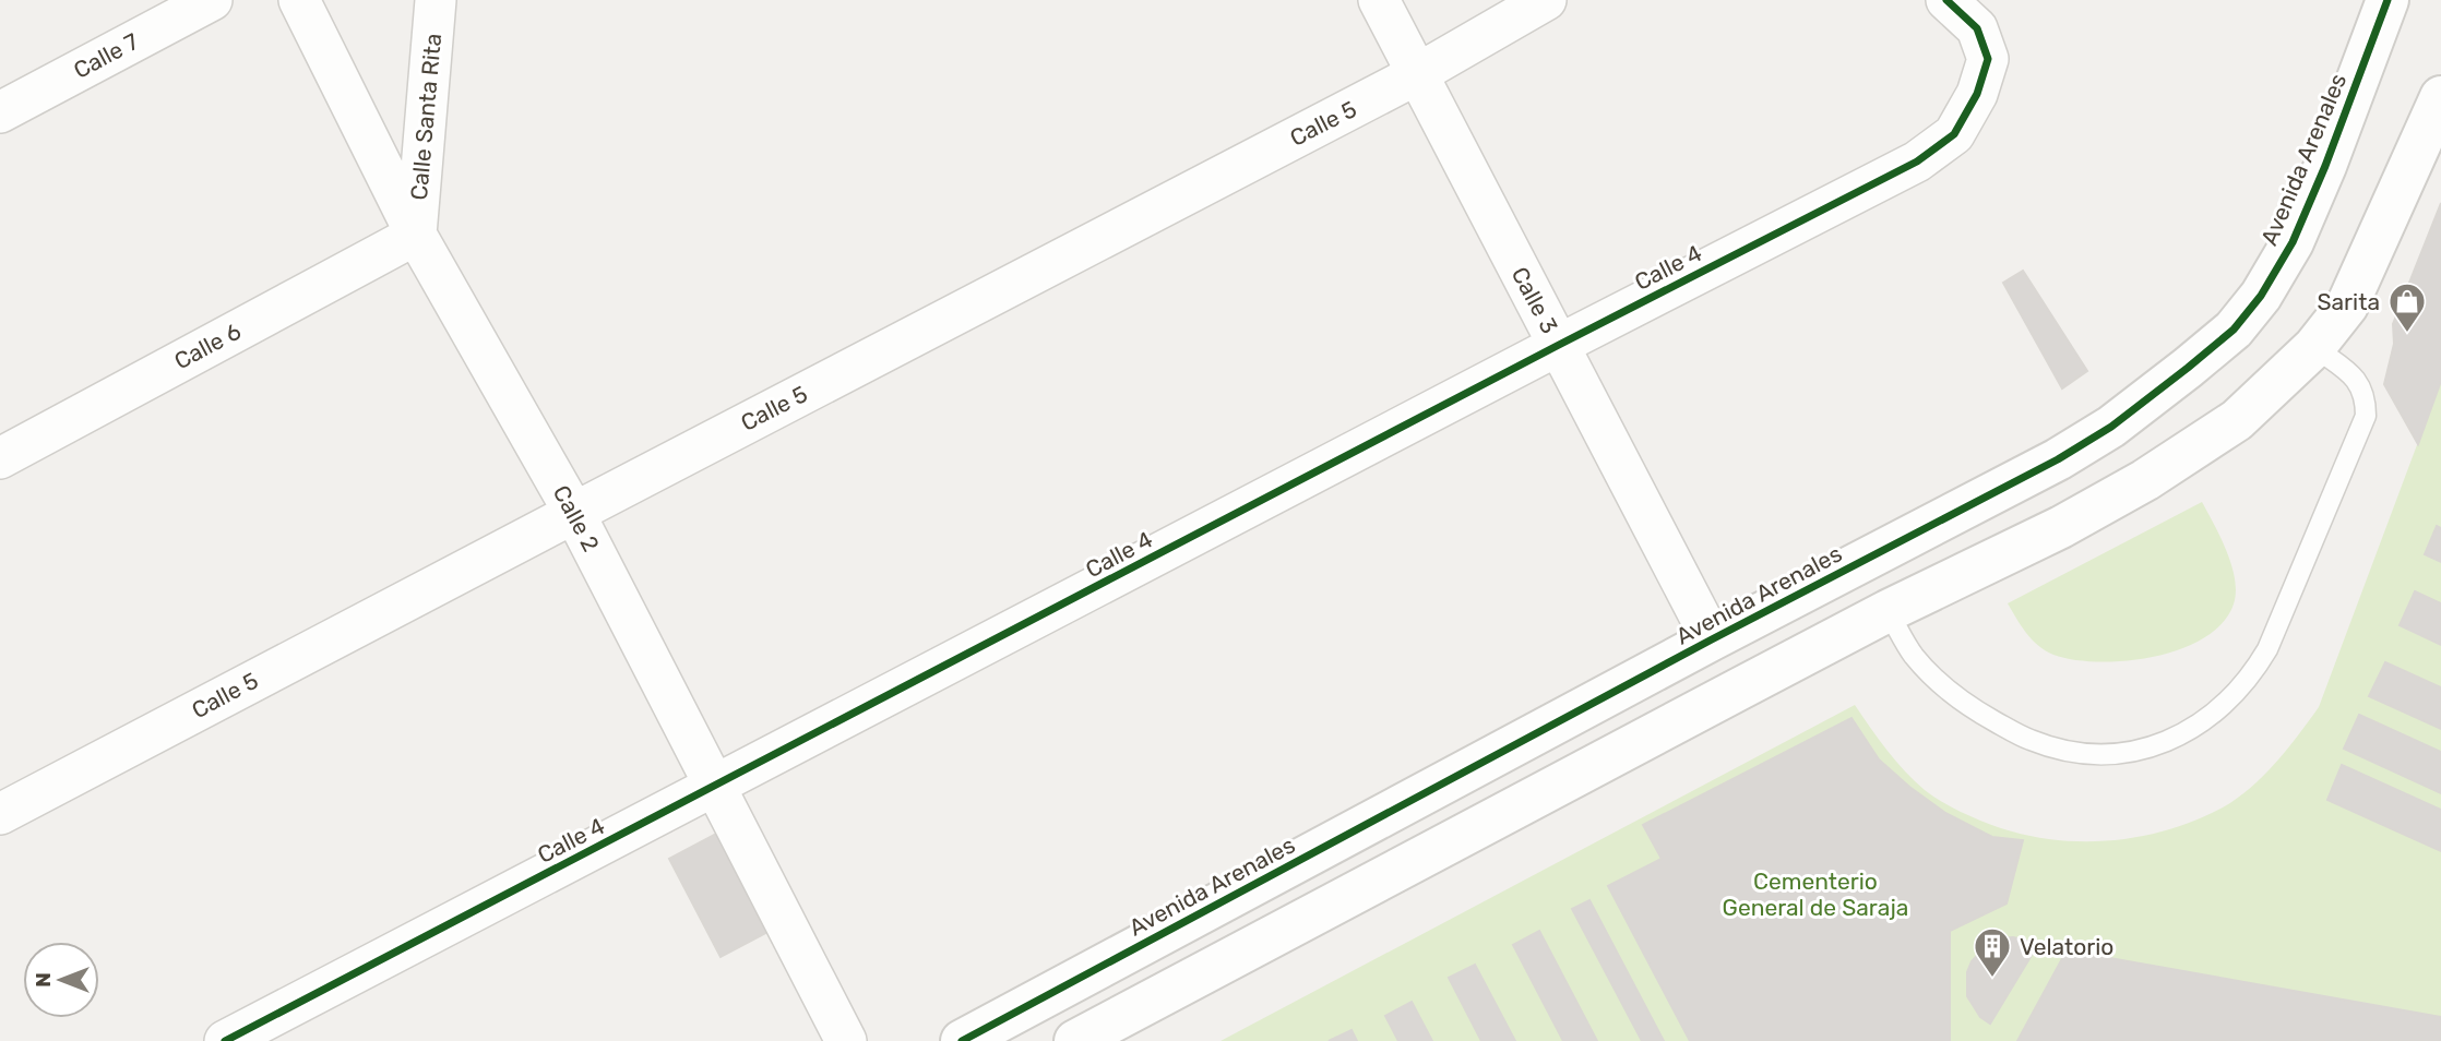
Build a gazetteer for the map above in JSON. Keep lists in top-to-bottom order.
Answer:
{
  "streets": {
    "street": [
      "Calle 7",
      "Calle Santa Rita",
      "Calle 5",
      "Avenida Arenales",
      "Calle 4",
      "Calle 3",
      "Calle 6",
      "Calle 2"
    ]
  },
  "crossings": [
    ["Calle Santa Rita", "Calle 6"],
    ["Calle Santa Rita", "Calle 2"],
    ["Calle 5", "Calle 3"],
    ["Calle 5", "Calle 2"],
    ["Avenida Arenales", "Calle 3"],
    ["Calle 4", "Calle 3"],
    ["Calle 4", "Calle 2"],
    ["Calle 6", "Calle 2"]
  ],
  "parks": ["Cementerio General de Saraja"],
  "places": {
    "shop": ["Sarita"],
    "building": ["Velatorio"]
  },
  "north": "left"
}
